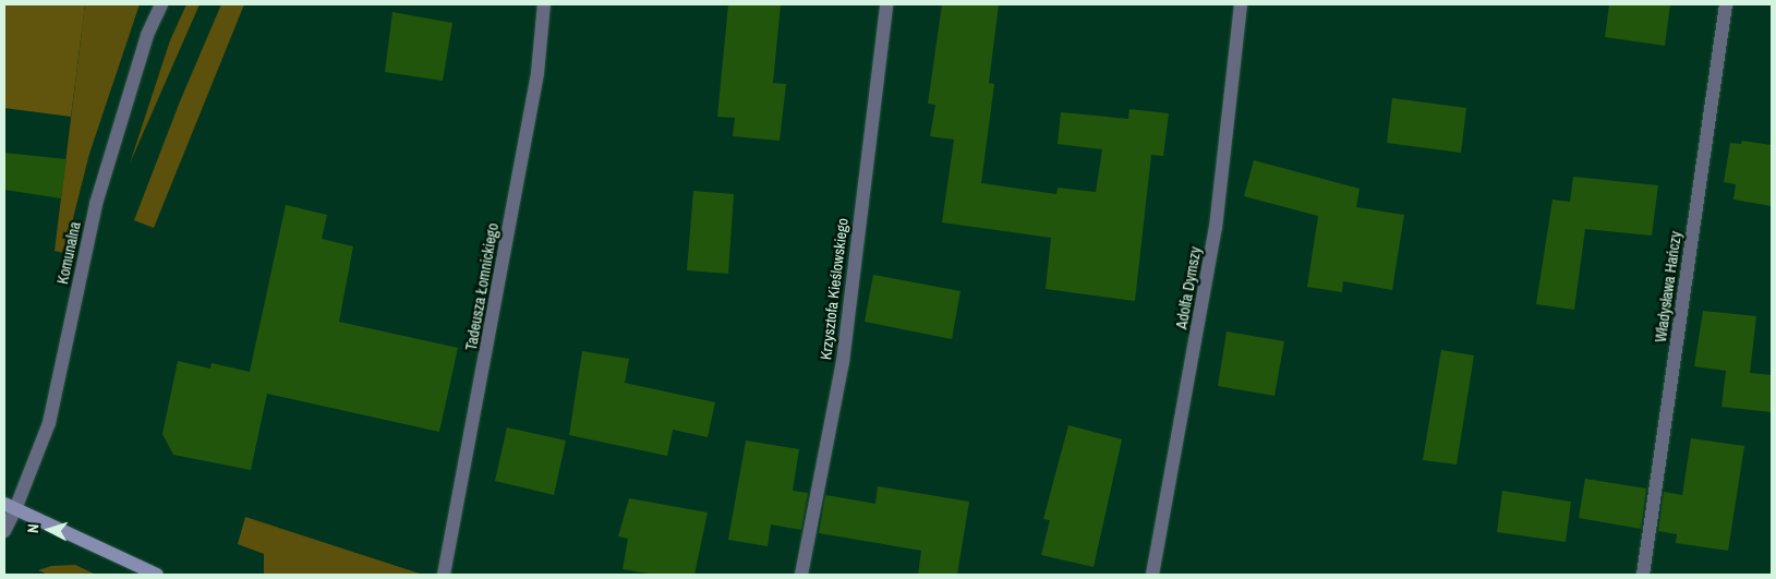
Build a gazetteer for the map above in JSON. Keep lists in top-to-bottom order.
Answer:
{
  "streets": {
    "street": [
      "Komunalna",
      "Tadeusza Łomnickiego",
      "Władysława Hańczy",
      "Adolfa Dymszy",
      "Krzysztofa Kieślowskiego"
    ]
  },
  "north": "left"
}
